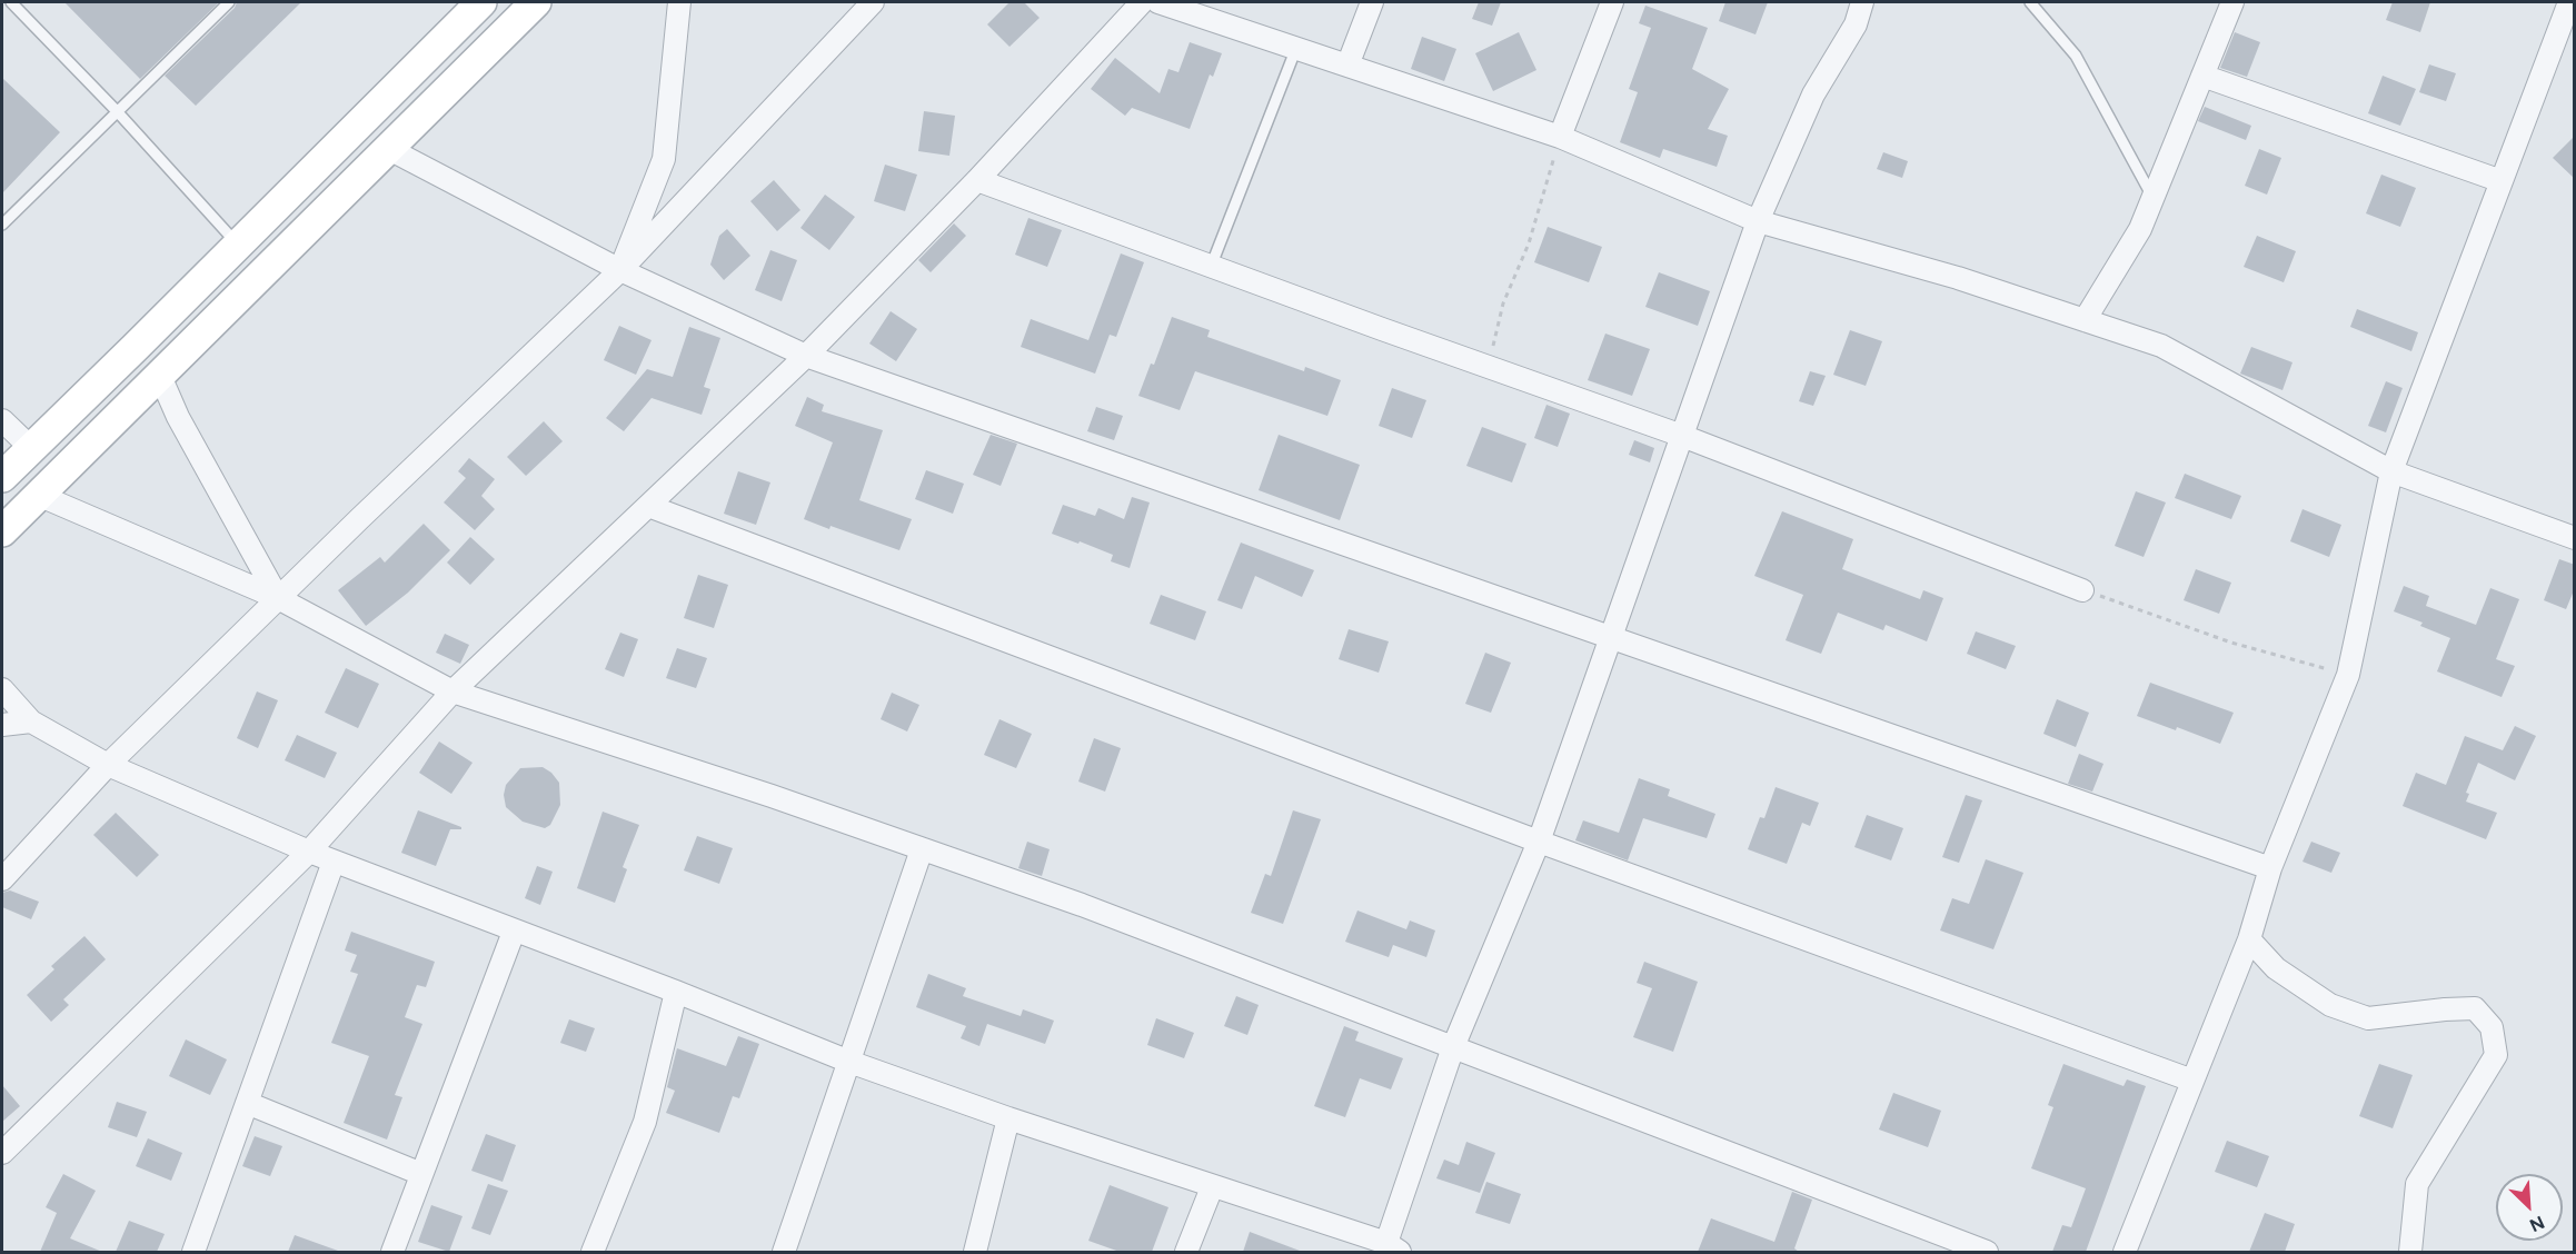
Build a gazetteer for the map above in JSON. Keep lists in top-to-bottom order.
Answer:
{
  "north": "bottom right"
}
